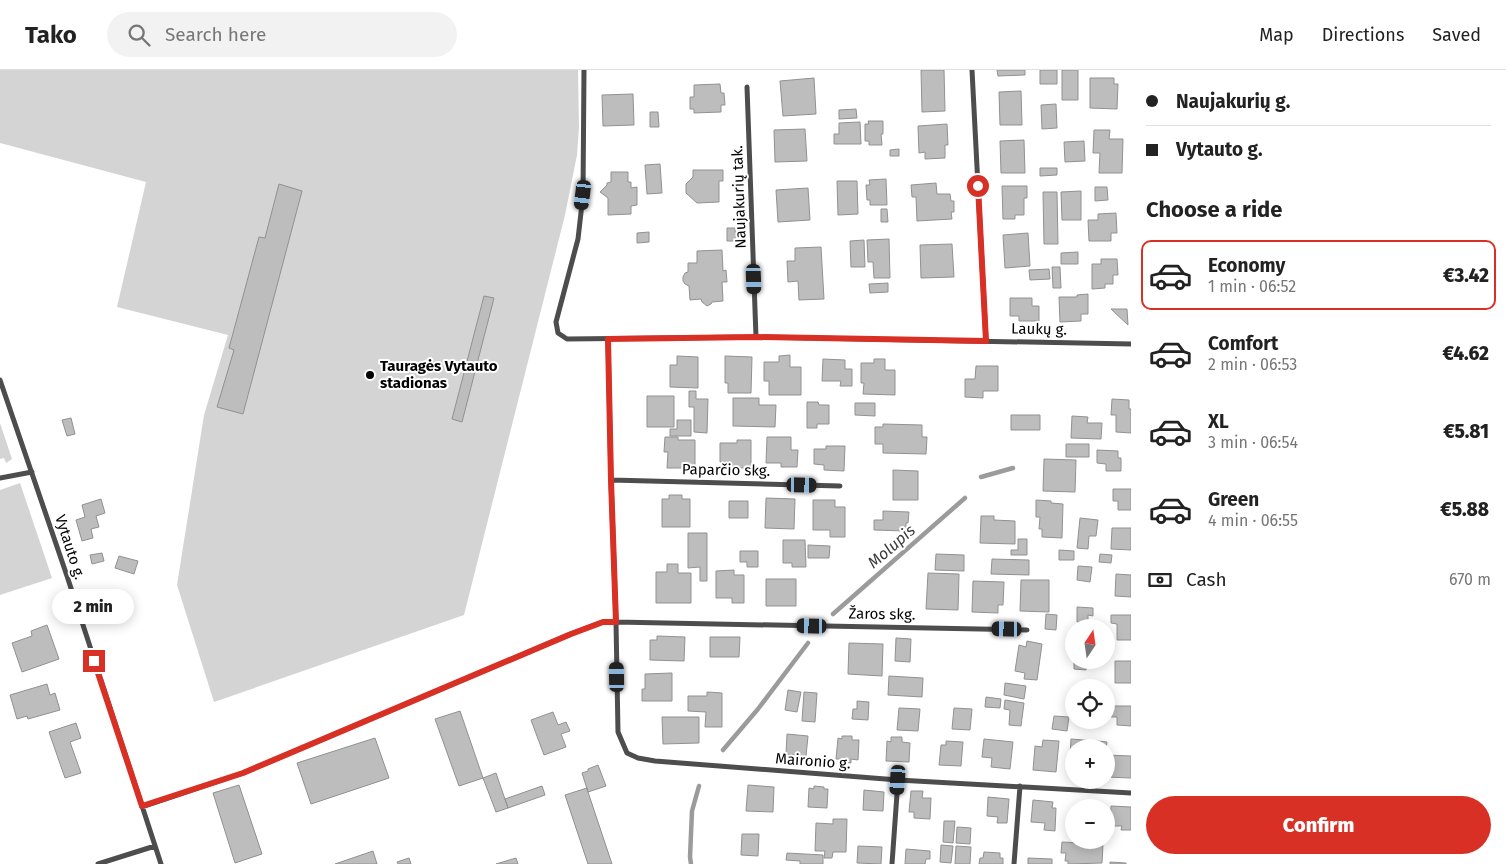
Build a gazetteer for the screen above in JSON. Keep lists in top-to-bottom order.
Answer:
{
  "streets": {
    "street": [
      "Naujakurių tak.",
      "Laukų g.",
      "Paparčio skg.",
      "Vytauto g.",
      "Žaros skg.",
      "Maironio g."
    ]
  },
  "crossings": [
    ["Naujakurių tak.", "Laukų g."],
    ["Vytauto g.", "Žaros skg."],
    ["Žaros skg.", "Maironio g."]
  ],
  "water": ["Molupis"],
  "places": ["Tauragės Vytauto stadionas"],
  "north": "top",
  "page": {
    "header": "Tako",
    "search": "Search here",
    "nav": ["Map", "Directions", "Saved"],
    "banner": ["Naujakurių g.", "Vytauto g."],
    "heading": "Choose a ride",
    "list": [
      {
        "name": "Economy",
        "note": "1 min · 06:52",
        "value": "€3.42"
      },
      {
        "name": "Comfort",
        "note": "2 min · 06:53",
        "value": "€4.62"
      },
      {
        "name": "XL",
        "note": "3 min · 06:54",
        "value": "€5.81"
      },
      {
        "name": "Green",
        "note": "4 min · 06:55",
        "value": "€5.88"
      }
    ],
    "pay": ["Cash", "670 m"],
    "bubble": "2 min",
    "map_buttons": ["+", "−"],
    "buttons": "Confirm"
  }
}
